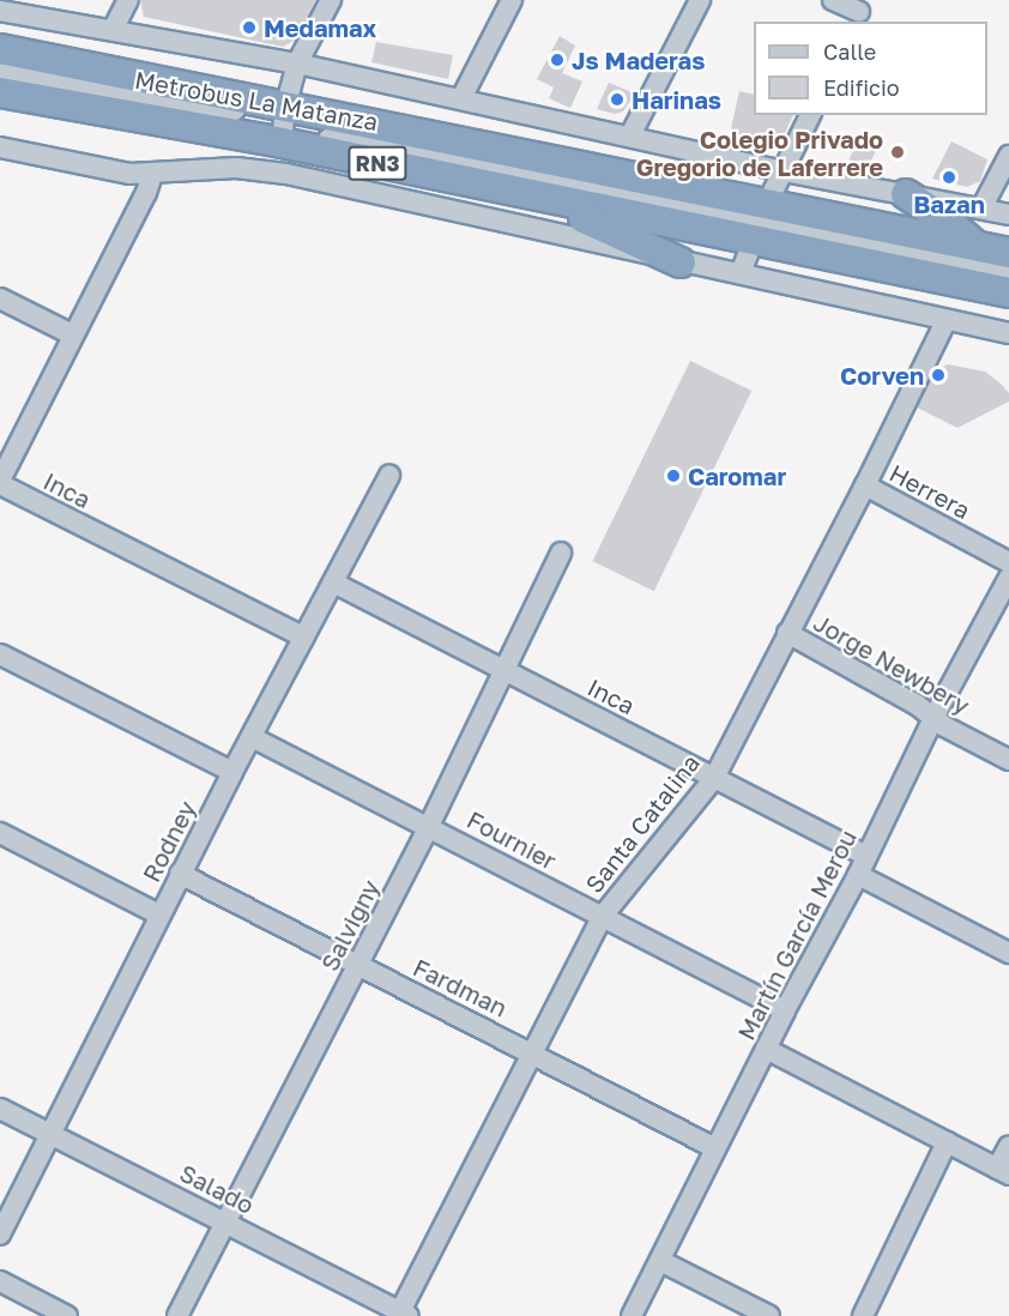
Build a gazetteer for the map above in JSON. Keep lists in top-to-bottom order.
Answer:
{
  "streets": {
    "highway": ["RN3"],
    "street": [
      "Metrobus La Matanza",
      "Inca",
      "Herrera",
      "Jorge Newbery",
      "Santa Catalina",
      "Fournier",
      "Rodney",
      "Salvigny",
      "Martín García Merou",
      "Fardman",
      "Salado"
    ]
  },
  "crossings": [
    ["Metrobus La Matanza", "RN3"],
    ["Inca", "Santa Catalina"],
    ["Inca", "Rodney"],
    ["Inca", "Salvigny"],
    ["Inca", "Martín García Merou"],
    ["Herrera", "Santa Catalina"],
    ["Jorge Newbery", "Santa Catalina"],
    ["Jorge Newbery", "Martín García Merou"],
    ["Santa Catalina", "Fournier"],
    ["Santa Catalina", "Fardman"],
    ["Santa Catalina", "Salado"],
    ["Fournier", "Rodney"],
    ["Fournier", "Salvigny"],
    ["Fournier", "Martín García Merou"],
    ["Rodney", "Fardman"],
    ["Rodney", "Salado"],
    ["Salvigny", "Fardman"],
    ["Salvigny", "Salado"],
    ["Martín García Merou", "Fardman"]
  ],
  "places": [
    "Medamax",
    "Js Maderas",
    "Harinas",
    "Colegio Privado Gregorio de Laferrere",
    "Bazan",
    "Corven",
    "Caromar"
  ],
  "legend": ["Calle", "Edificio"]
}
